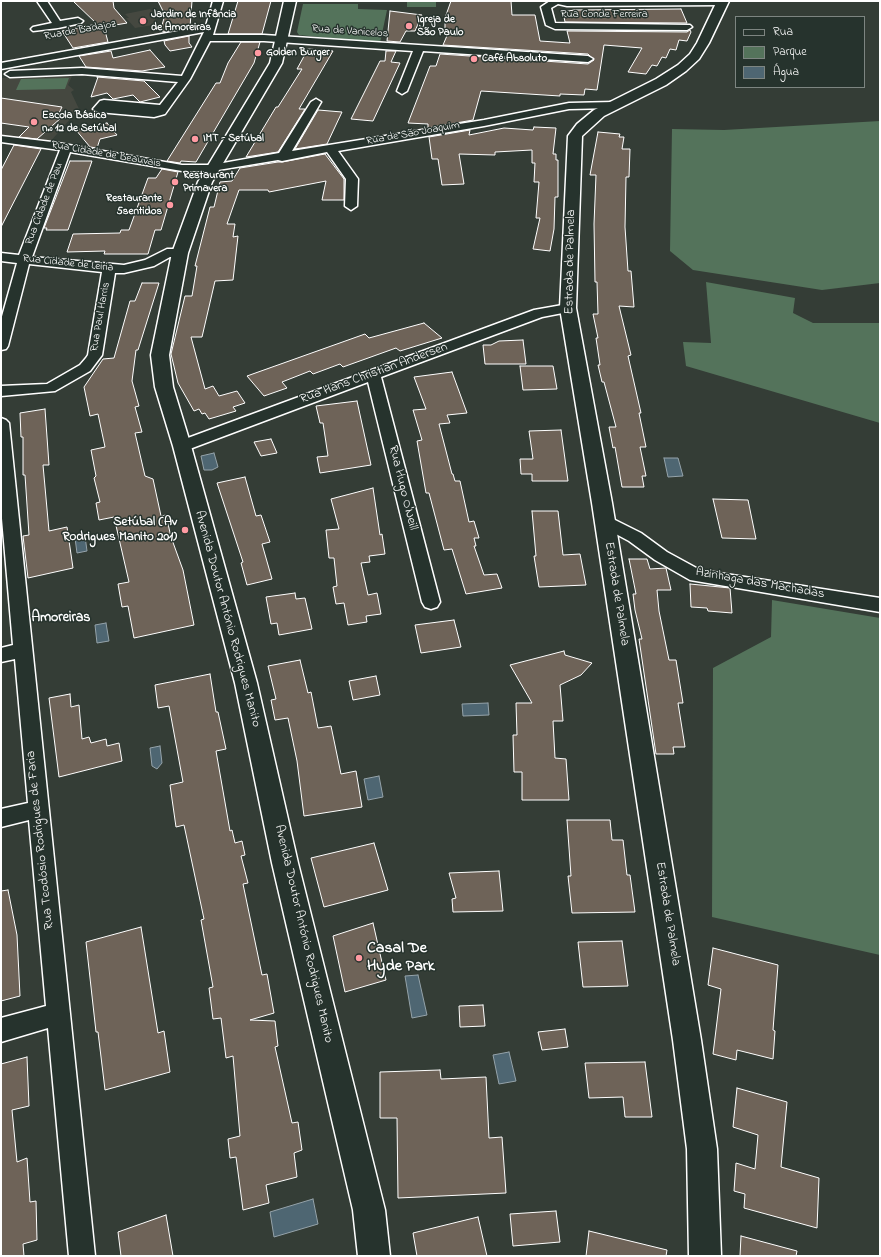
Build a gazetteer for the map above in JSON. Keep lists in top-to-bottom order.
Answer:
{
  "streets": {
    "street": [
      "Rua Conde Ferreira",
      "Rua de Badajoz",
      "Rua de Vanicelos",
      "Rua de São Joaquim",
      "Rua Cidade de Beauvais",
      "Rua Cidade de Pau",
      "Estrada de Palmela",
      "Rua Cidade de Leiria",
      "Rua Paul Harris",
      "Rua Hans Christian Andersen",
      "Rua Hugo O'Neill",
      "Azinhaga das Machadas",
      "Avenida Doutor António Rodrigues Manito",
      "Rua Teodósio Rodrigues de Faria"
    ]
  },
  "crossings": [
    ["Rua de Vanicelos", "Avenida Doutor António Rodrigues Manito"],
    ["Rua de São Joaquim", "Rua Cidade de Beauvais"],
    ["Rua de São Joaquim", "Estrada de Palmela"],
    ["Rua de São Joaquim", "Avenida Doutor António Rodrigues Manito"],
    ["Rua Cidade de Beauvais", "Rua Cidade de Pau"],
    ["Rua Cidade de Beauvais", "Avenida Doutor António Rodrigues Manito"],
    ["Rua Cidade de Pau", "Rua Cidade de Leiria"],
    ["Estrada de Palmela", "Rua Hans Christian Andersen"],
    ["Estrada de Palmela", "Azinhaga das Machadas"],
    ["Rua Cidade de Leiria", "Rua Paul Harris"],
    ["Rua Cidade de Leiria", "Avenida Doutor António Rodrigues Manito"],
    ["Rua Hans Christian Andersen", "Rua Hugo O'Neill"],
    ["Rua Hans Christian Andersen", "Avenida Doutor António Rodrigues Manito"]
  ],
  "districts": ["Amoreiras"],
  "places": [
    "Jardim de Infância de Amoreiras",
    "Igreja de São Paulo",
    "Golden Burger",
    "Café Absoluto",
    "Escola Básica n.º 12 de Setúbal",
    "IMT - Setúbal",
    "Restaurant Primavera",
    "Restaurante 5sentidos",
    "Setúbal (Av Rodrigues Manito 201)",
    "Casal De Hyde Park"
  ],
  "legend": ["Rua", "Parque", "Água"]
}
